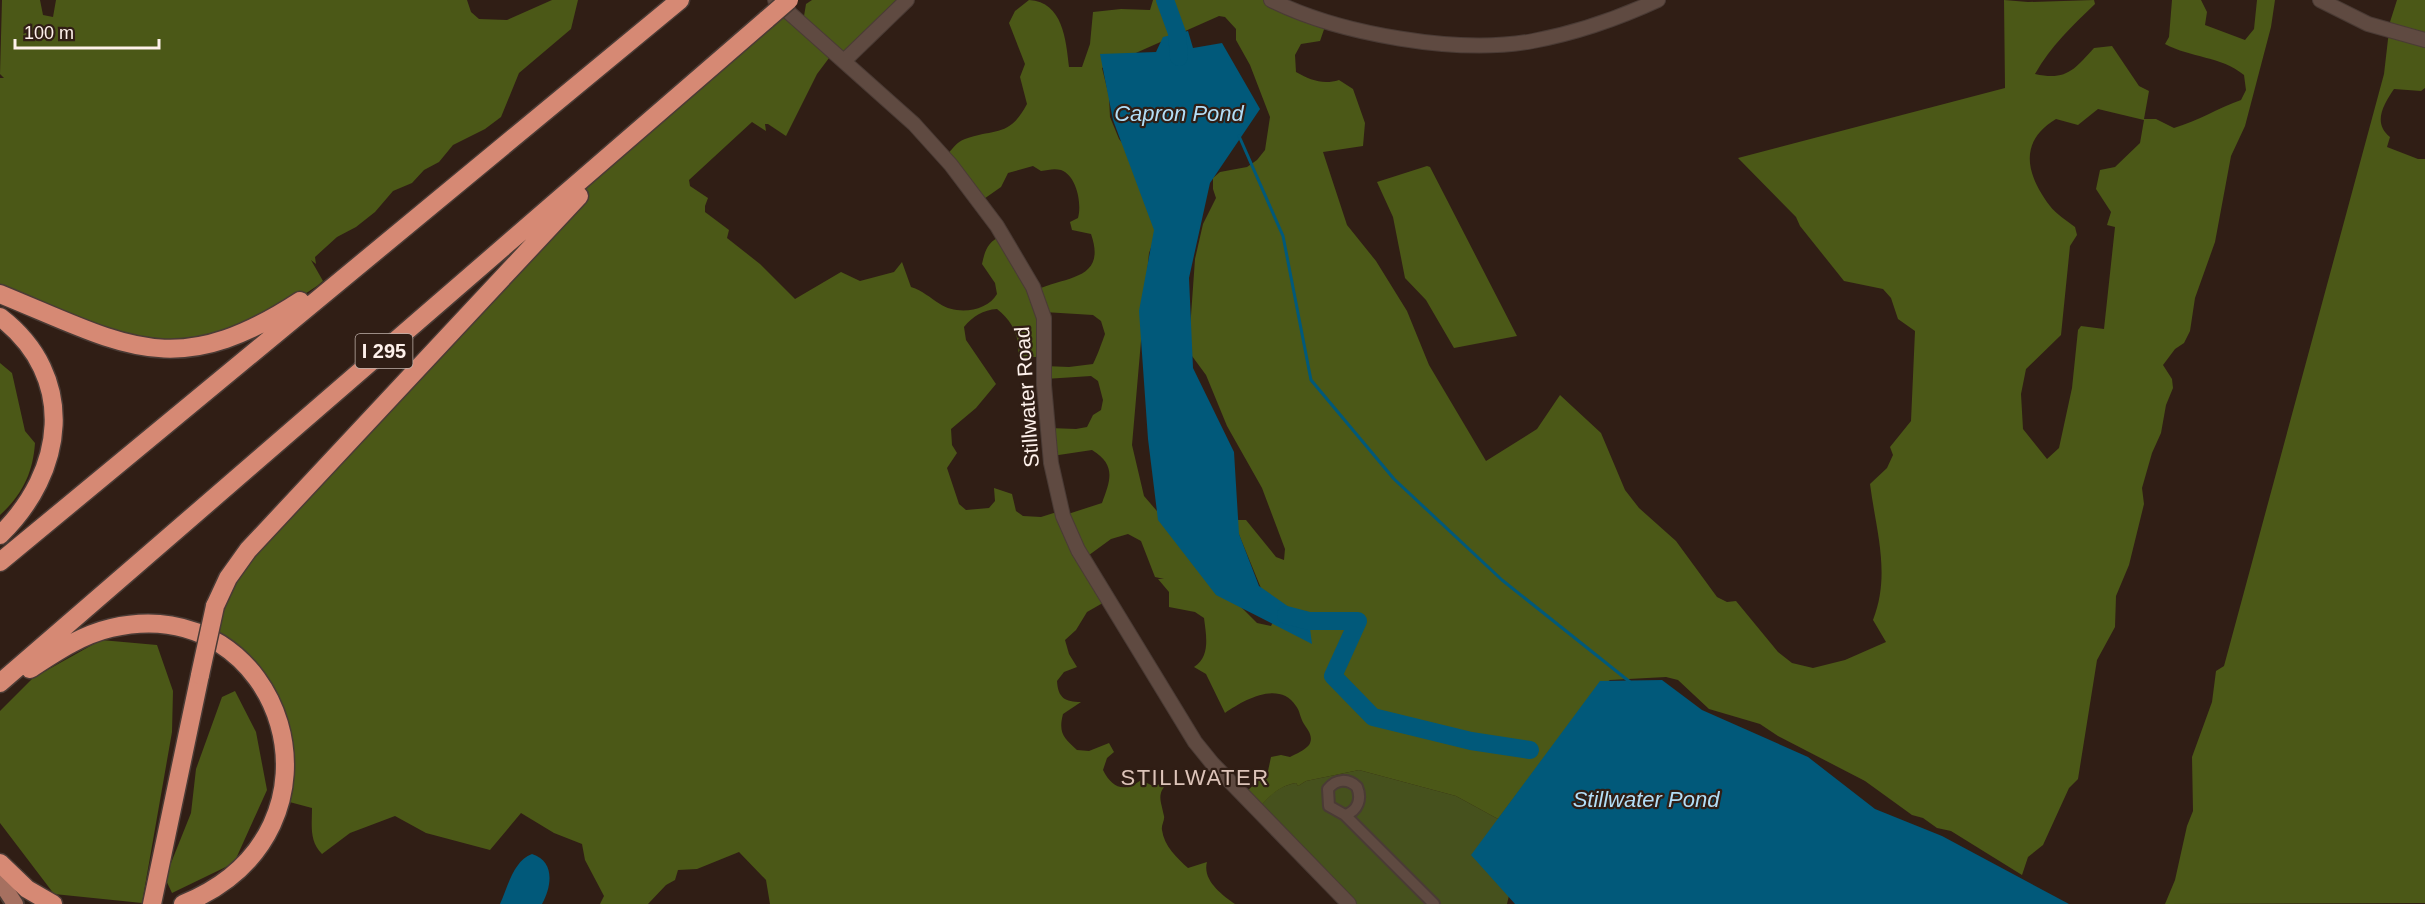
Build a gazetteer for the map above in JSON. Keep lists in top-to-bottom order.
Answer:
{
  "streets": {
    "highway": ["I 295"],
    "street": ["Stillwater Road"]
  },
  "districts": ["STILLWATER"],
  "water": ["Capron Pond", "Stillwater Pond"],
  "scale_bar": "100 m"
}
